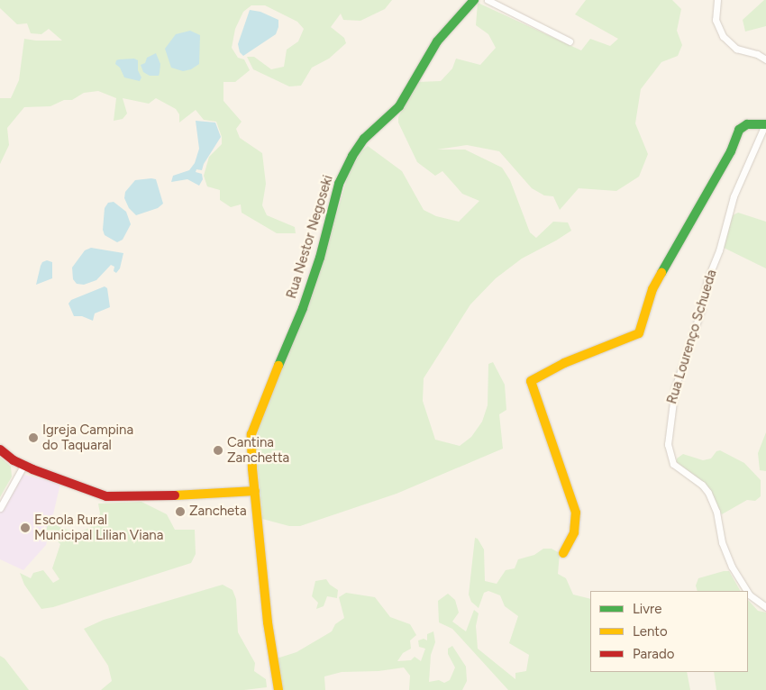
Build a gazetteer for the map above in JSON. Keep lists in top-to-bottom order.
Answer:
{
  "streets": {
    "street": ["Rua Nestor Negoseki", "Rua Lourenço Schueda"]
  },
  "places": [
    "Igreja Campina do Taquaral",
    "Cantina Zanchetta",
    "Zancheta",
    "Escola Rural Municipal Lilian Viana"
  ],
  "legend": ["Livre", "Lento", "Parado"]
}
